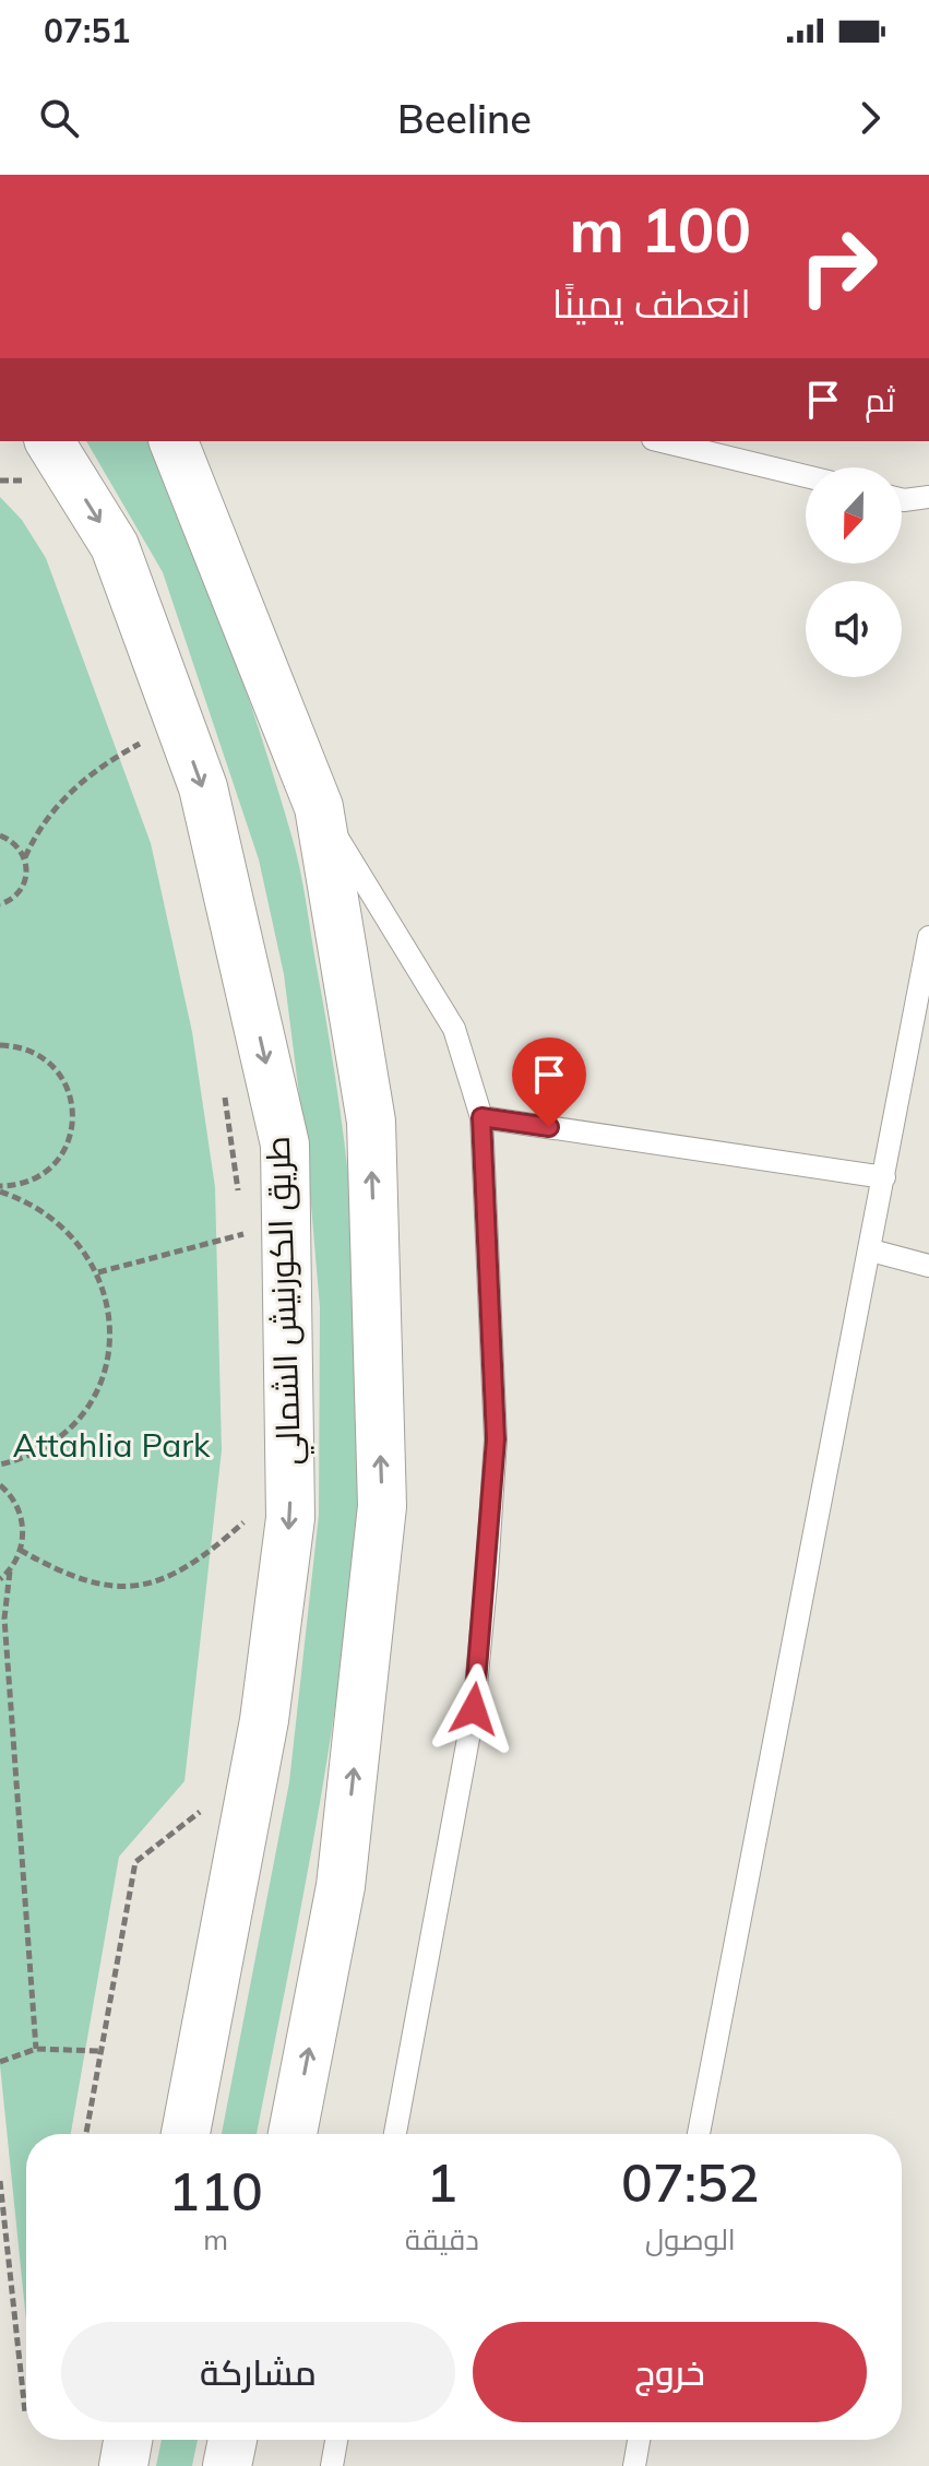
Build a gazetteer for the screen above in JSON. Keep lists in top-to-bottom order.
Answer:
{
  "streets": {
    "main road": ["طريق الكورنيش الشمالي"]
  },
  "parks": ["Attahlia Park"],
  "north": "bottom",
  "page": {
    "status": "07:51",
    "header": "Beeline",
    "turn": ["100 m", "انعطف يمينًا"],
    "then": "ثم",
    "eta": [
      "07:52",
      "الوصول",
      "1",
      "دقيقة",
      "110",
      "m"
    ],
    "buttons": ["خروج", "مشاركة"]
  }
}
